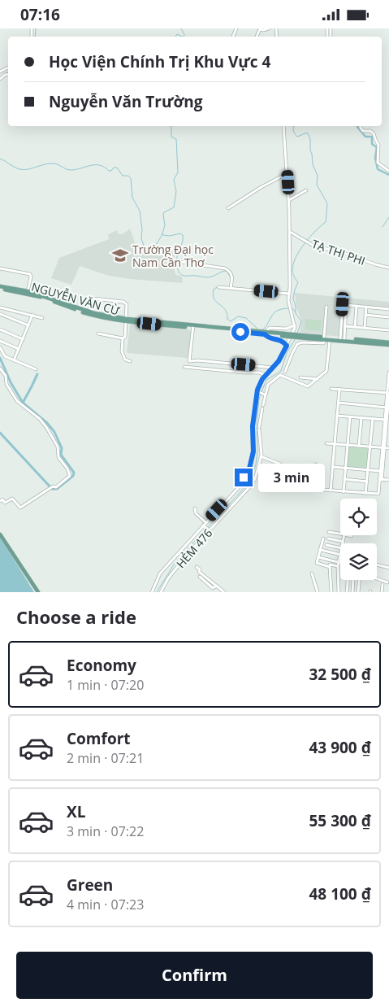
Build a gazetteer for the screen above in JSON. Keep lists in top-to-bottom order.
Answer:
{
  "streets": {
    "main road": ["NGUYỄN VĂN CỪ"],
    "street": ["TẠ THỊ PHI", "HẺM 476"]
  },
  "places": {
    "school or university": ["Trường Đại học Nam Cần Thơ"]
  },
  "page": {
    "status": "07:16",
    "banner": ["Học Viện Chính Trị Khu Vực 4", "Nguyễn Văn Trường"],
    "bubble": "3 min",
    "heading": "Choose a ride",
    "list": [
      {
        "name": "Economy",
        "note": "1 min · 07:20",
        "value": "32 500 ₫"
      },
      {
        "name": "Comfort",
        "note": "2 min · 07:21",
        "value": "43 900 ₫"
      },
      {
        "name": "XL",
        "note": "3 min · 07:22",
        "value": "55 300 ₫"
      },
      {
        "name": "Green",
        "note": "4 min · 07:23",
        "value": "48 100 ₫"
      }
    ],
    "buttons": "Confirm"
  }
}
